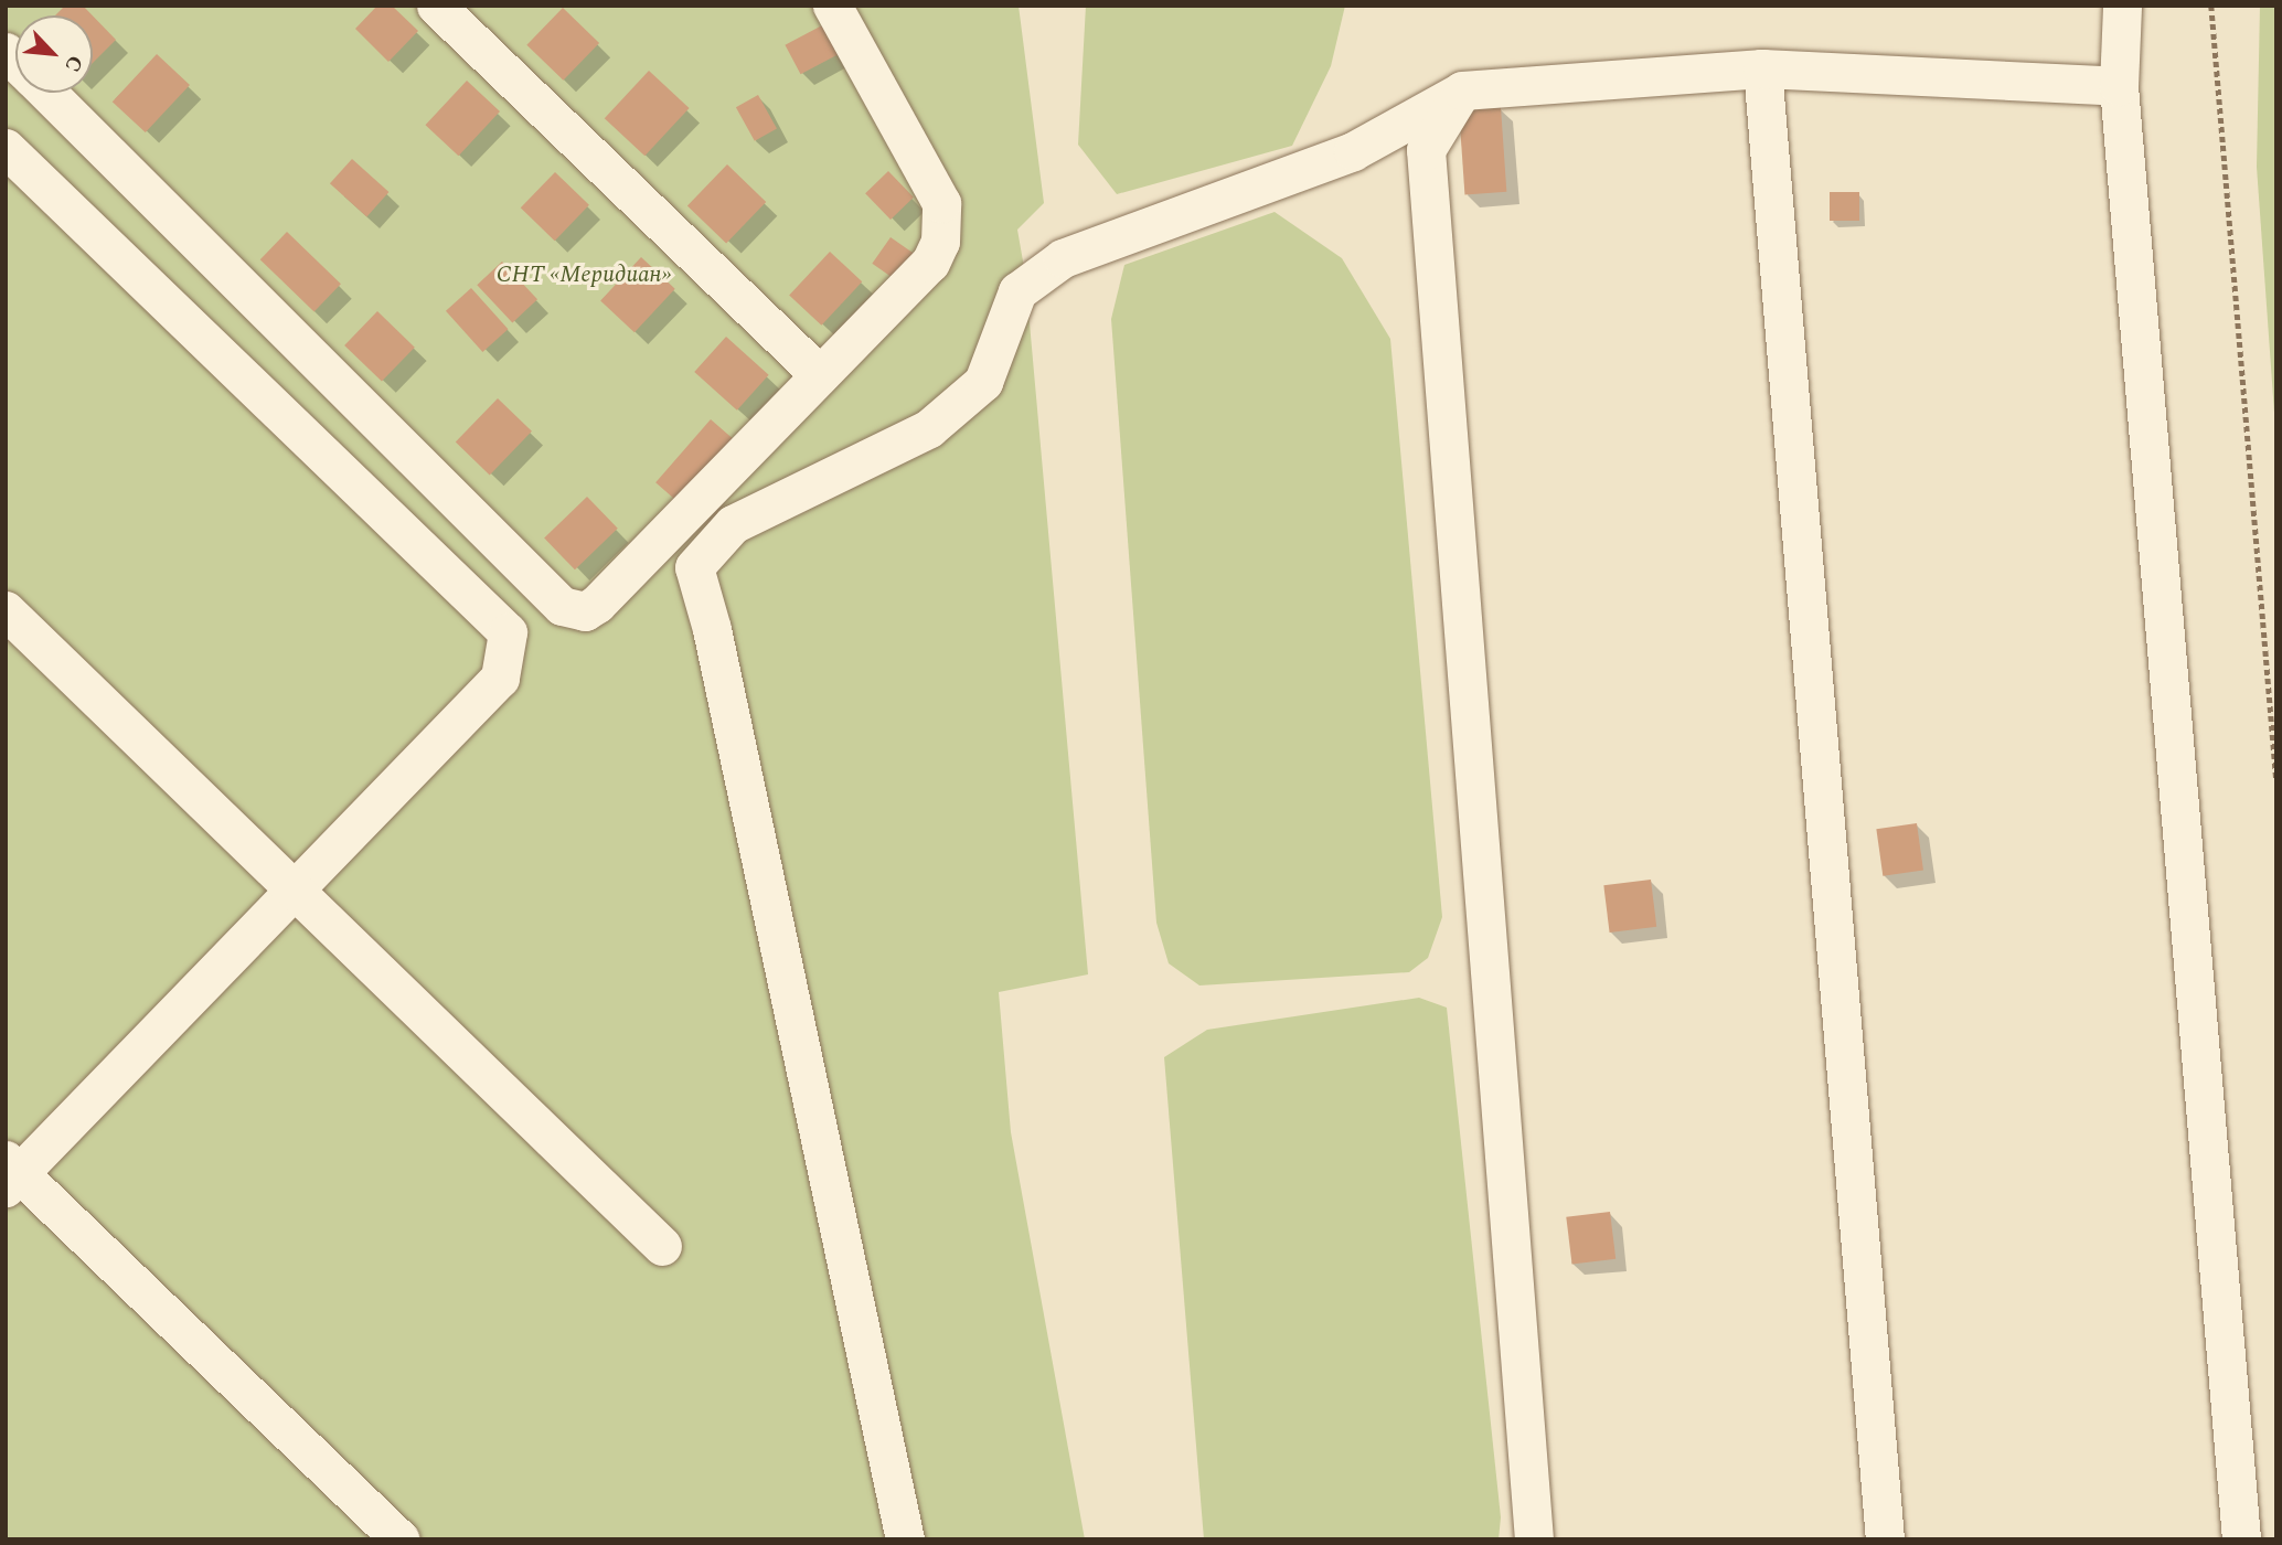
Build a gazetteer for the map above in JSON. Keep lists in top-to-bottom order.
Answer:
{
  "parks": ["СНТ «Меридиан»"],
  "north": "bottom right"
}
